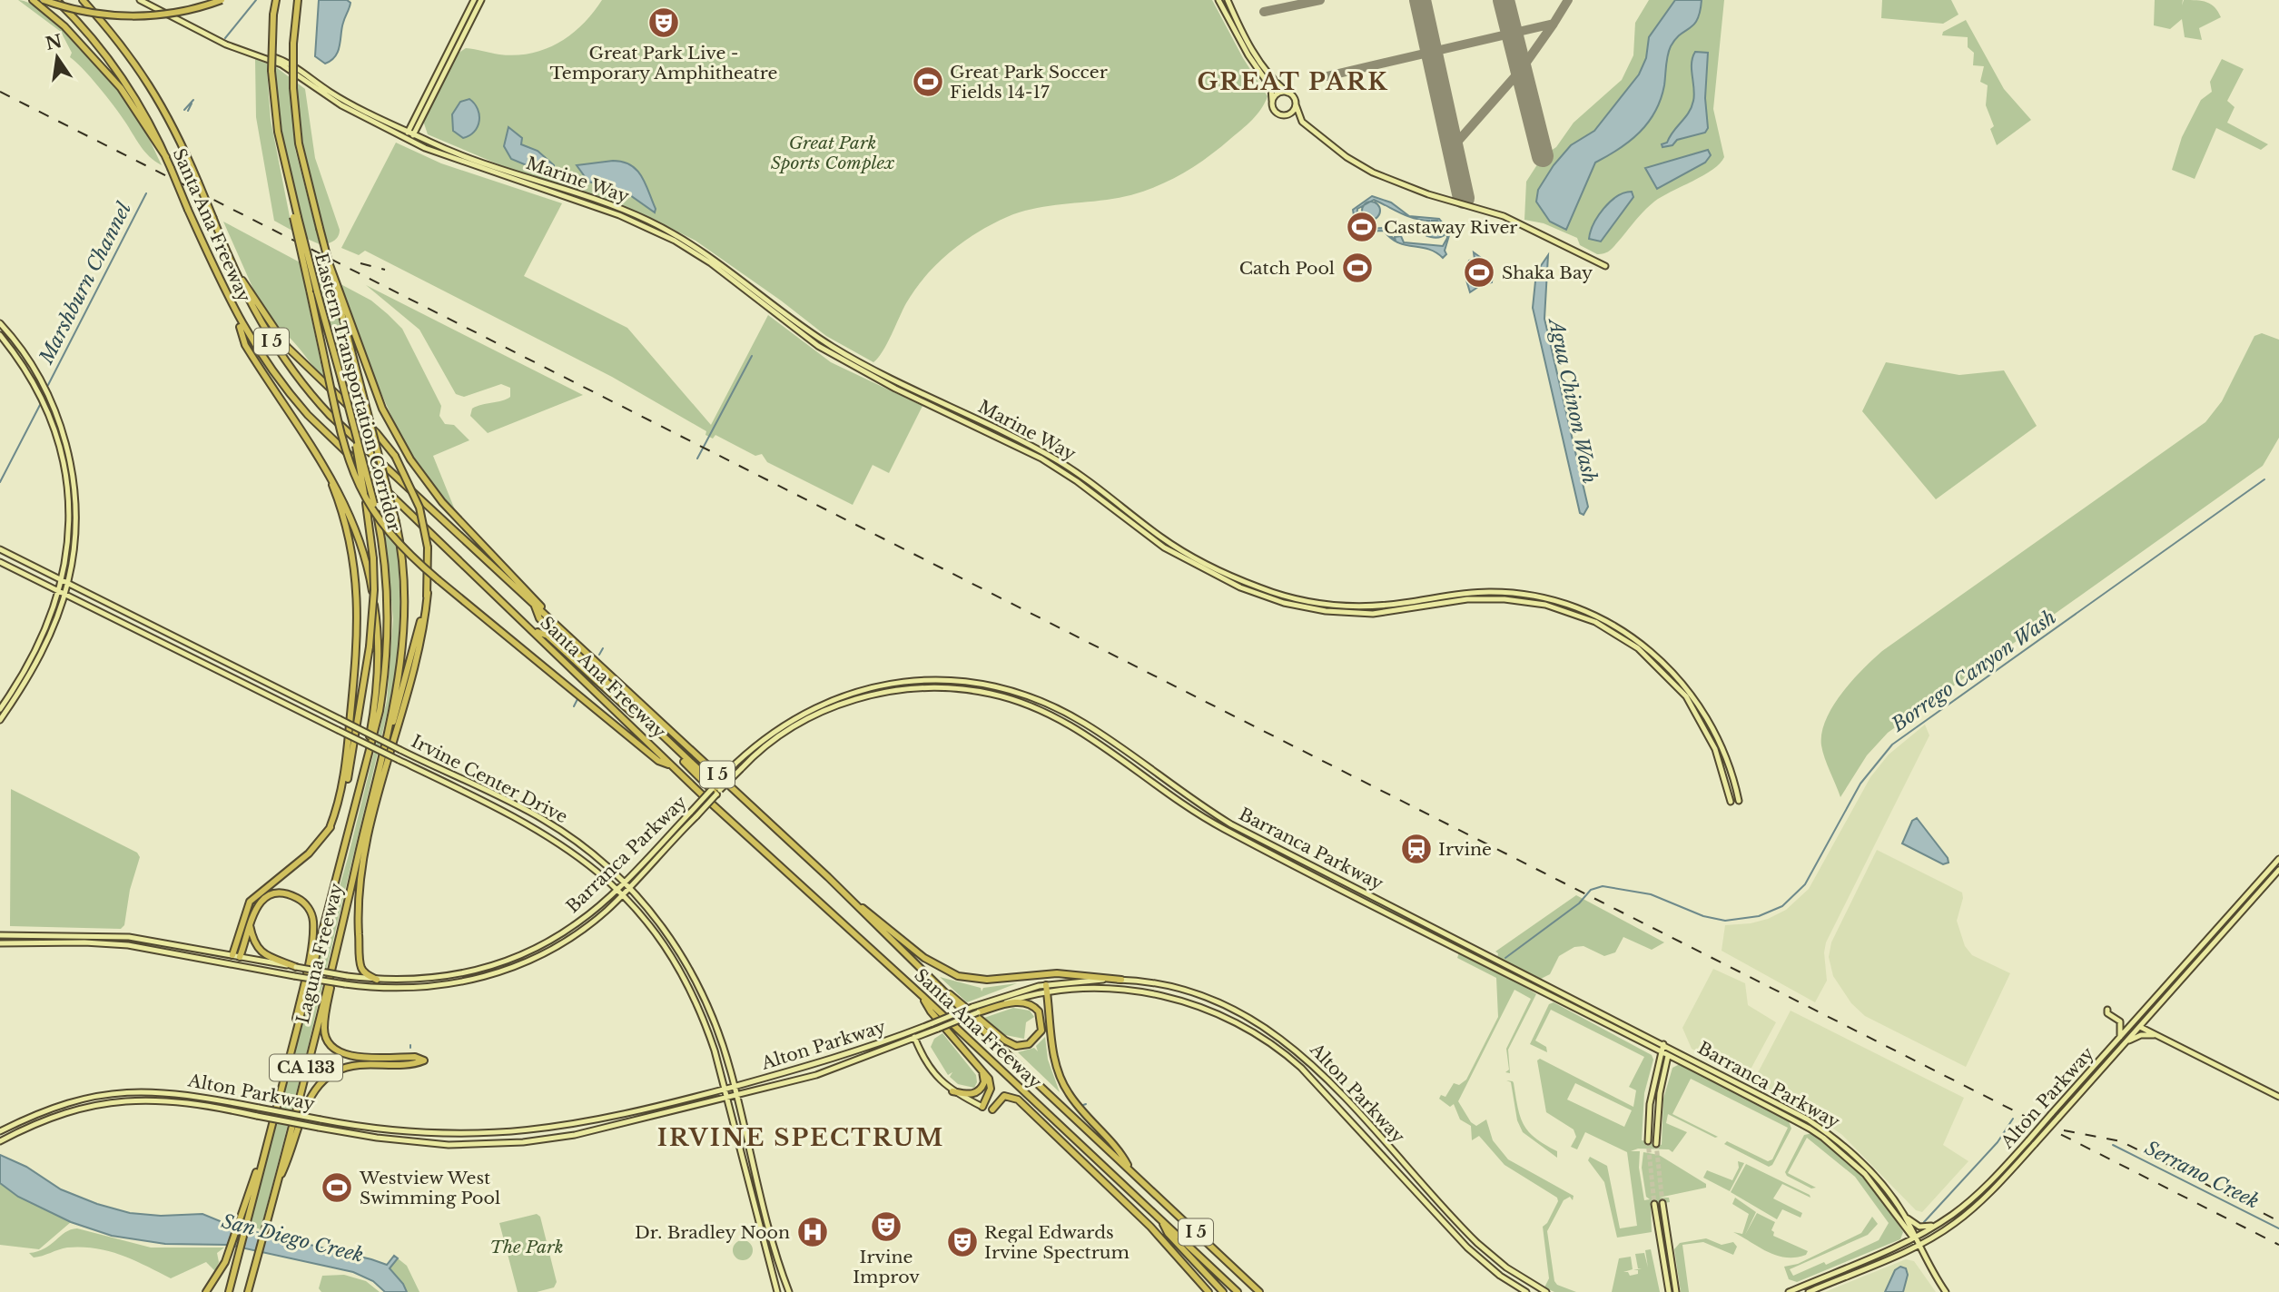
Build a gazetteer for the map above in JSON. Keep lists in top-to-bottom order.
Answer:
{
  "streets": {
    "highway": [
      "Santa Ana Freeway",
      "I 5",
      "Eastern Transportation Corridor",
      "Laguna Freeway",
      "CA 133"
    ],
    "main road": [
      "Marine Way",
      "Irvine Center Drive",
      "Barranca Parkway",
      "Alton Parkway"
    ]
  },
  "crossings": [
    ["Eastern Transportation Corridor", "Laguna Freeway"],
    ["Irvine Center Drive", "Barranca Parkway"],
    ["Irvine Center Drive", "Alton Parkway"],
    ["Barranca Parkway", "Alton Parkway"]
  ],
  "districts": ["GREAT PARK", "IRVINE SPECTRUM"],
  "water": [
    "Marshburn Channel",
    "Agua Chinon Wash",
    "Borrego Canyon Wash",
    "Serrano Creek",
    "San Diego Creek"
  ],
  "parks": ["Great Park Sports Complex", "The Park"],
  "places": {
    "theatre": ["Great Park Live - Temporary Amphitheatre", "Irvine Improv", "Regal Edwards Irvine Spectrum"],
    "sports": [
      "Great Park Soccer Fields 14-17",
      "Castaway River",
      "Catch Pool",
      "Shaka Bay",
      "Westview West Swimming Pool"
    ],
    "station": ["Irvine"],
    "hospital": ["Dr. Bradley Noon"]
  },
  "north": "top"
}
